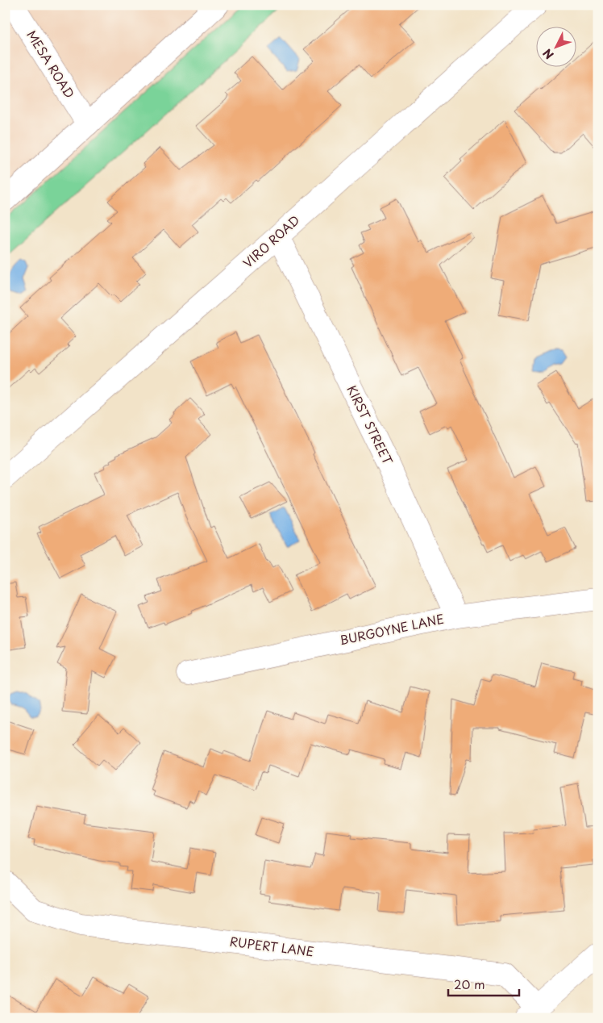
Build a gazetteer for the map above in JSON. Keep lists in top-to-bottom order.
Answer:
{
  "streets": {
    "street": [
      "MESA ROAD",
      "VIRO ROAD",
      "KIRST STREET",
      "BURGOYNE LANE",
      "RUPERT LANE"
    ]
  },
  "crossings": [
    ["VIRO ROAD", "KIRST STREET"],
    ["KIRST STREET", "BURGOYNE LANE"]
  ],
  "scale_bar": "20 m",
  "north": "bottom left"
}
